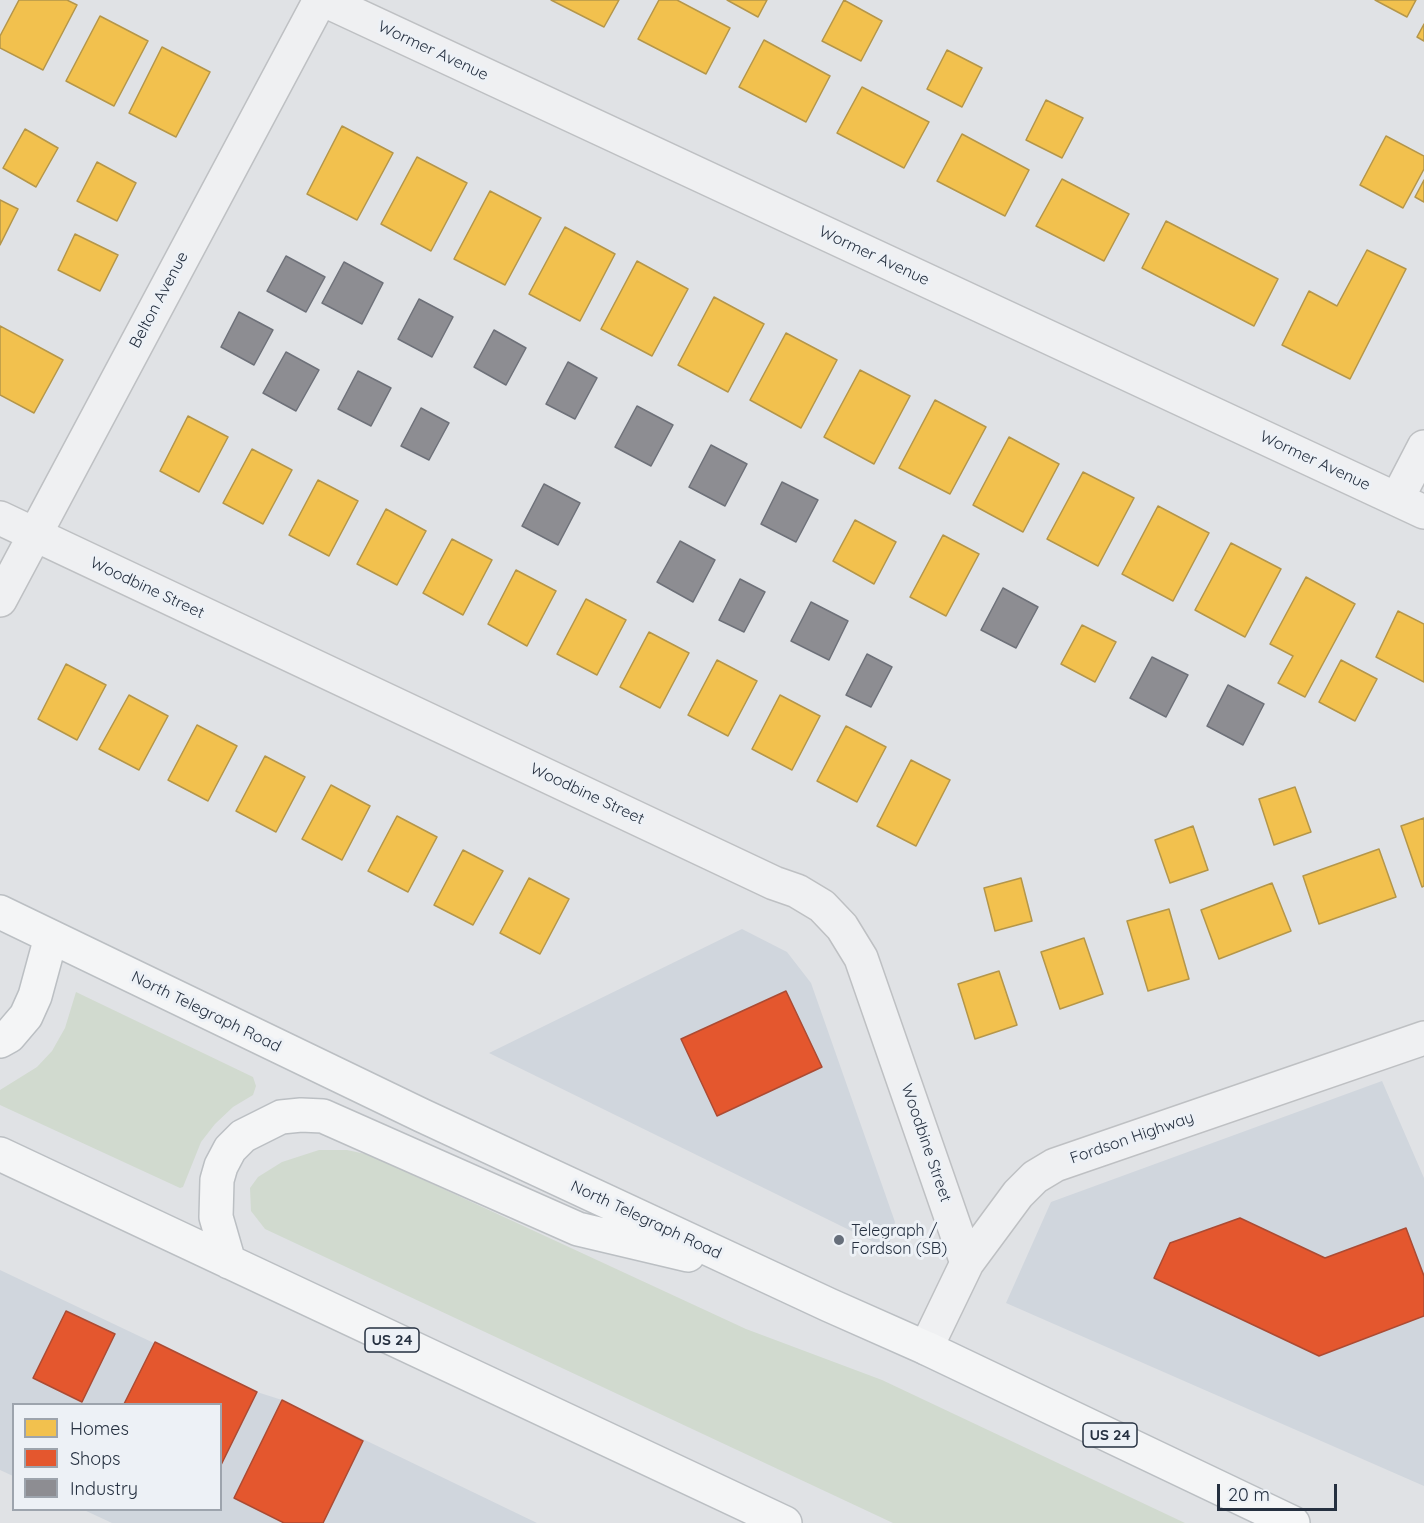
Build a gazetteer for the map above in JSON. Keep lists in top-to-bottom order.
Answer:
{
  "streets": {
    "main road": ["North Telegraph Road", "US 24"],
    "street": [
      "Wormer Avenue",
      "Belton Avenue",
      "Woodbine Street",
      "Fordson Highway"
    ]
  },
  "crossings": [
    ["Wormer Avenue", "Belton Avenue"],
    ["Belton Avenue", "Woodbine Street"],
    ["Woodbine Street", "Fordson Highway"],
    ["North Telegraph Road", "Fordson Highway"]
  ],
  "places": ["Telegraph / Fordson (SB)"],
  "legend": ["Homes", "Shops", "Industry"],
  "scale_bar": "20 m"
}
